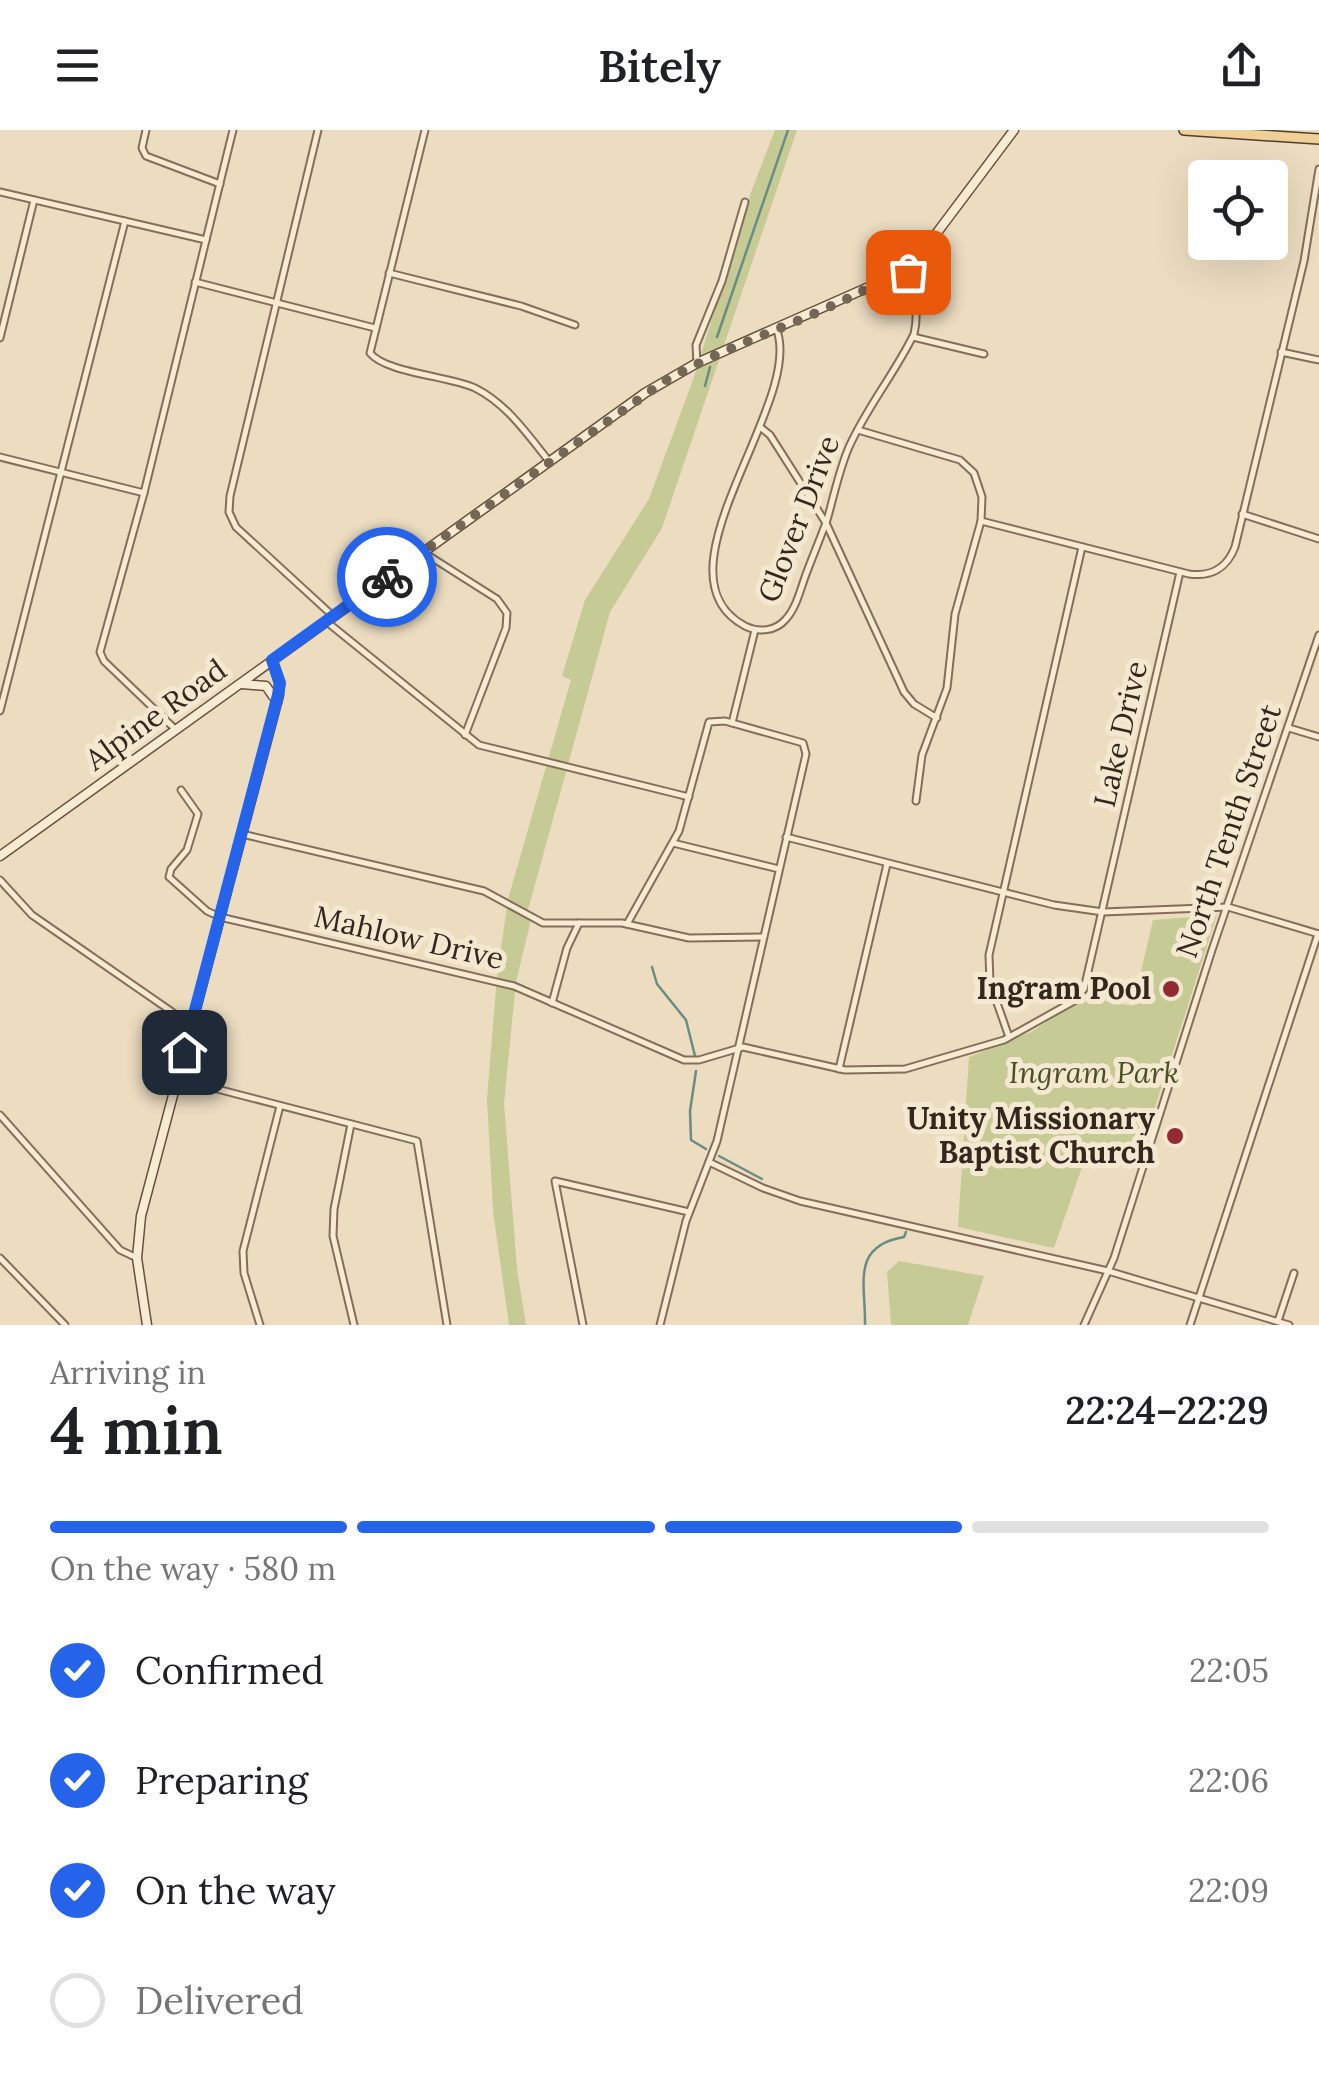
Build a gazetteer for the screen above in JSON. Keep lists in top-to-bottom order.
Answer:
{
  "streets": {
    "main road": ["Alpine Road"],
    "street": [
      "Glover Drive",
      "Lake Drive",
      "North Tenth Street",
      "Mahlow Drive"
    ]
  },
  "crossings": [
    ["Glover Drive", "Alpine Road"],
    ["Lake Drive", "Mahlow Drive"]
  ],
  "parks": ["Ingram Park"],
  "places": ["Ingram Pool", "Unity Missionary Baptist Church"],
  "page": {
    "header": "Bitely",
    "heading": ["4 min", "Arriving in", "22:24–22:29"],
    "bar": "On the way · 580 m",
    "list": [
      ["Confirmed", "22:05"],
      ["Preparing", "22:06"],
      ["On the way", "22:09"],
      "Delivered"
    ]
  }
}
